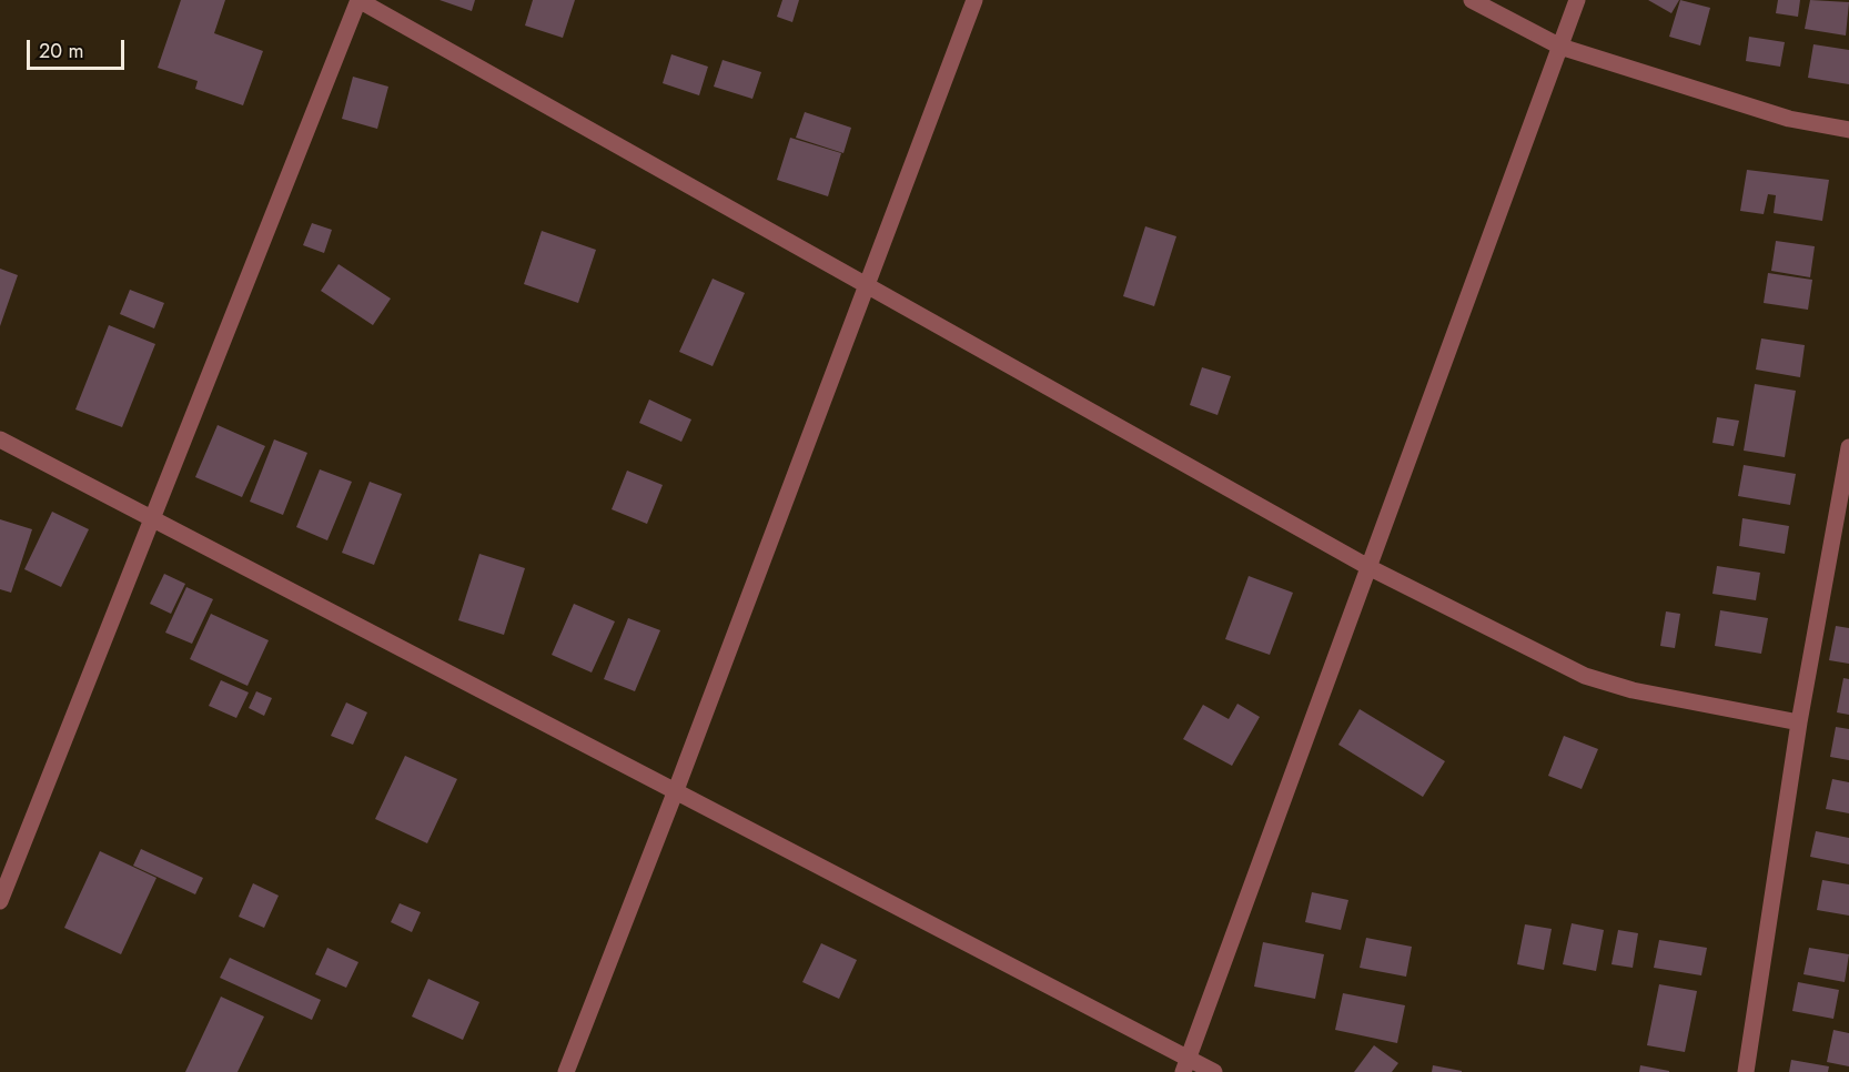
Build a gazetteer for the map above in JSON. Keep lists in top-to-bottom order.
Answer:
{
  "scale_bar": "20 m"
}
